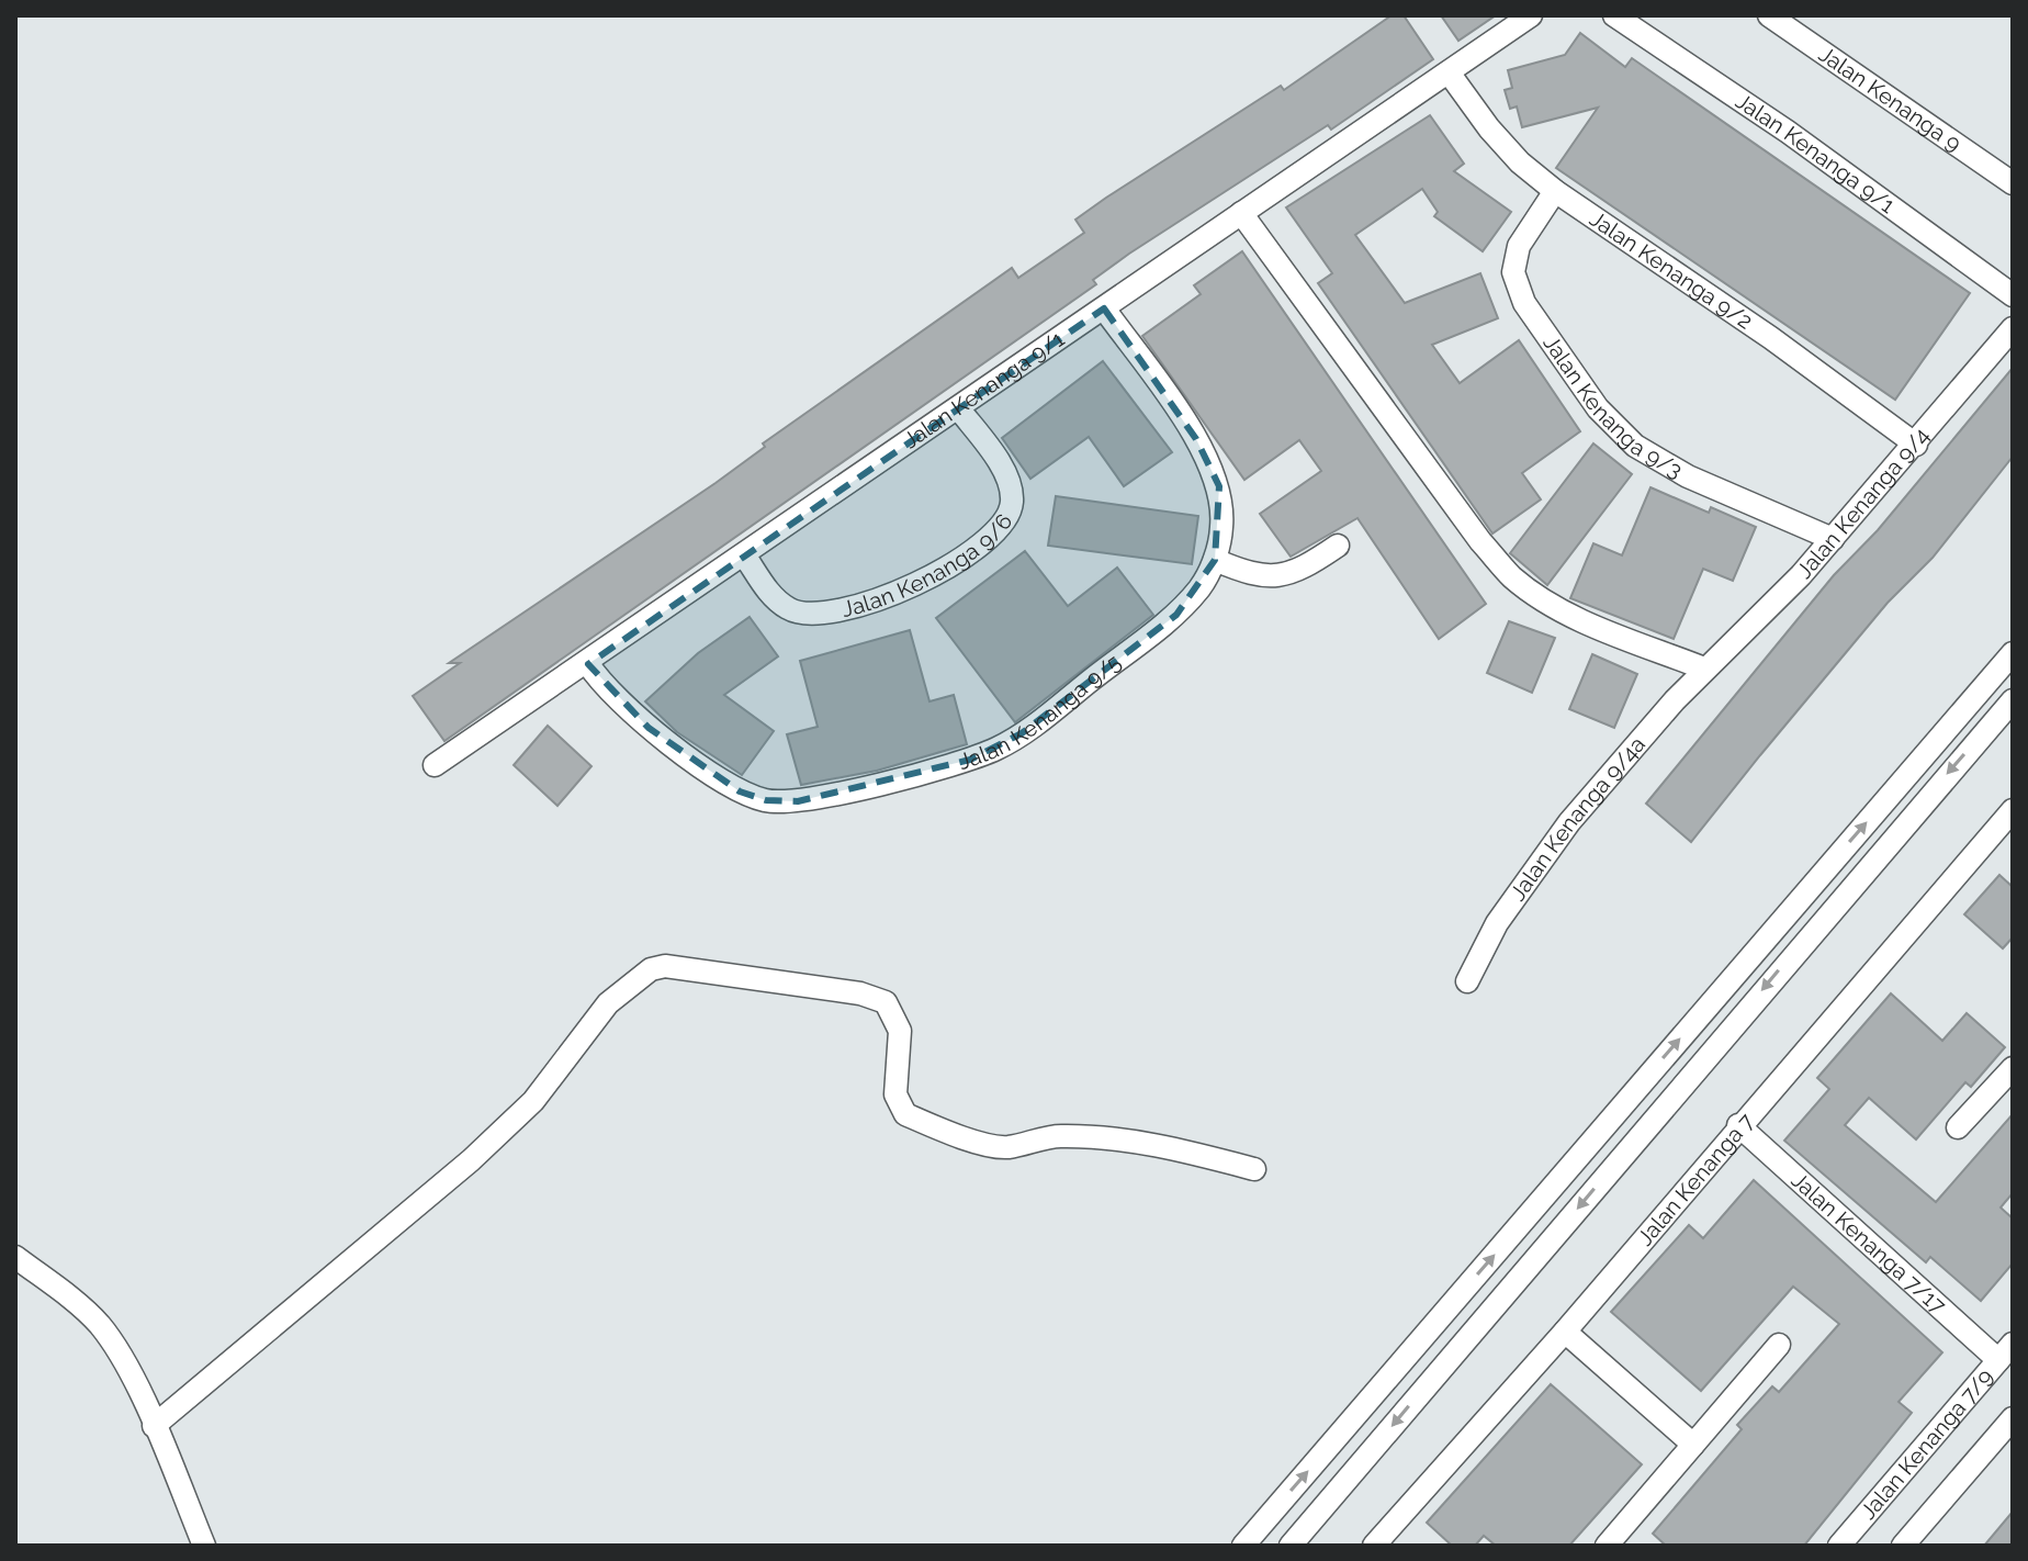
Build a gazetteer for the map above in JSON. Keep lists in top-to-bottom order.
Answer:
{
  "streets": {
    "street": [
      "Jalan Kenanga 9",
      "Jalan Kenanga 9/1",
      "Jalan Kenanga 9/2",
      "Jalan Kenanga 9/3",
      "Jalan Kenanga 9/4",
      "Jalan Kenanga 9/6",
      "Jalan Kenanga 9/5",
      "Jalan Kenanga 9/4a",
      "Jalan Kenanga 7",
      "Jalan Kenanga 7/17",
      "Jalan Kenanga 7/9"
    ]
  },
  "crossings": [
    ["Jalan Kenanga 9/1", "Jalan Kenanga 9/2"],
    ["Jalan Kenanga 9/1", "Jalan Kenanga 9/6"],
    ["Jalan Kenanga 9/1", "Jalan Kenanga 9/5"],
    ["Jalan Kenanga 9/2", "Jalan Kenanga 9/3"],
    ["Jalan Kenanga 9/2", "Jalan Kenanga 9/4"],
    ["Jalan Kenanga 9/3", "Jalan Kenanga 9/4"],
    ["Jalan Kenanga 9/4", "Jalan Kenanga 9/4a"],
    ["Jalan Kenanga 7", "Jalan Kenanga 7/17"],
    ["Jalan Kenanga 7/17", "Jalan Kenanga 7/9"]
  ]
}
